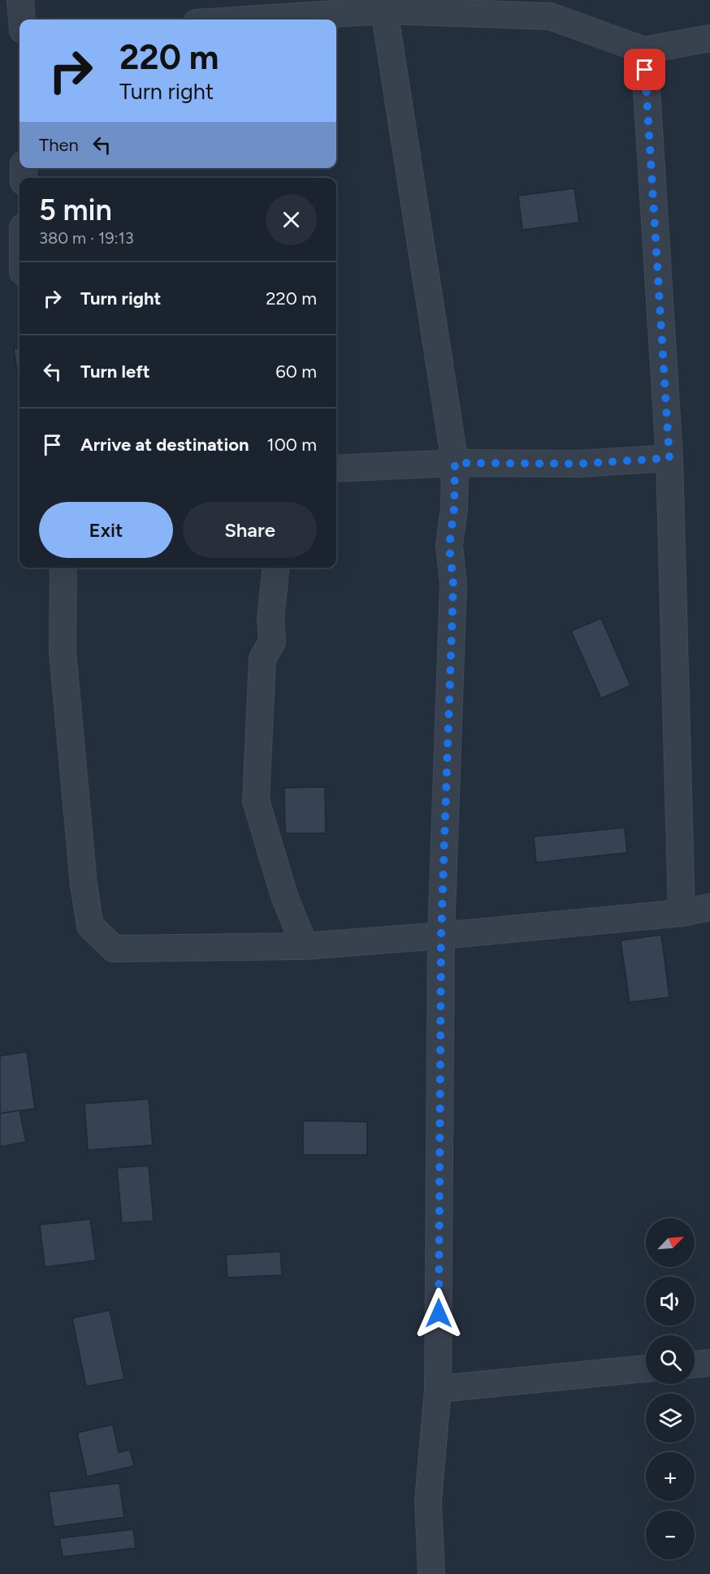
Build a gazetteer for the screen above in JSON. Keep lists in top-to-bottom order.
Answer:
{
  "north": "top right",
  "page": {
    "turn": ["220 m", "Turn right"],
    "then": "Then",
    "heading": ["5 min", "380 m · 19:13"],
    "list": [
      {
        "name": "Turn right",
        "value": "220 m"
      },
      {
        "name": "Turn left",
        "value": "60 m"
      },
      {
        "name": "Arrive at destination",
        "value": "100 m"
      }
    ],
    "buttons": ["Exit", "Share"],
    "map_buttons": ["+", "−"]
  }
}
